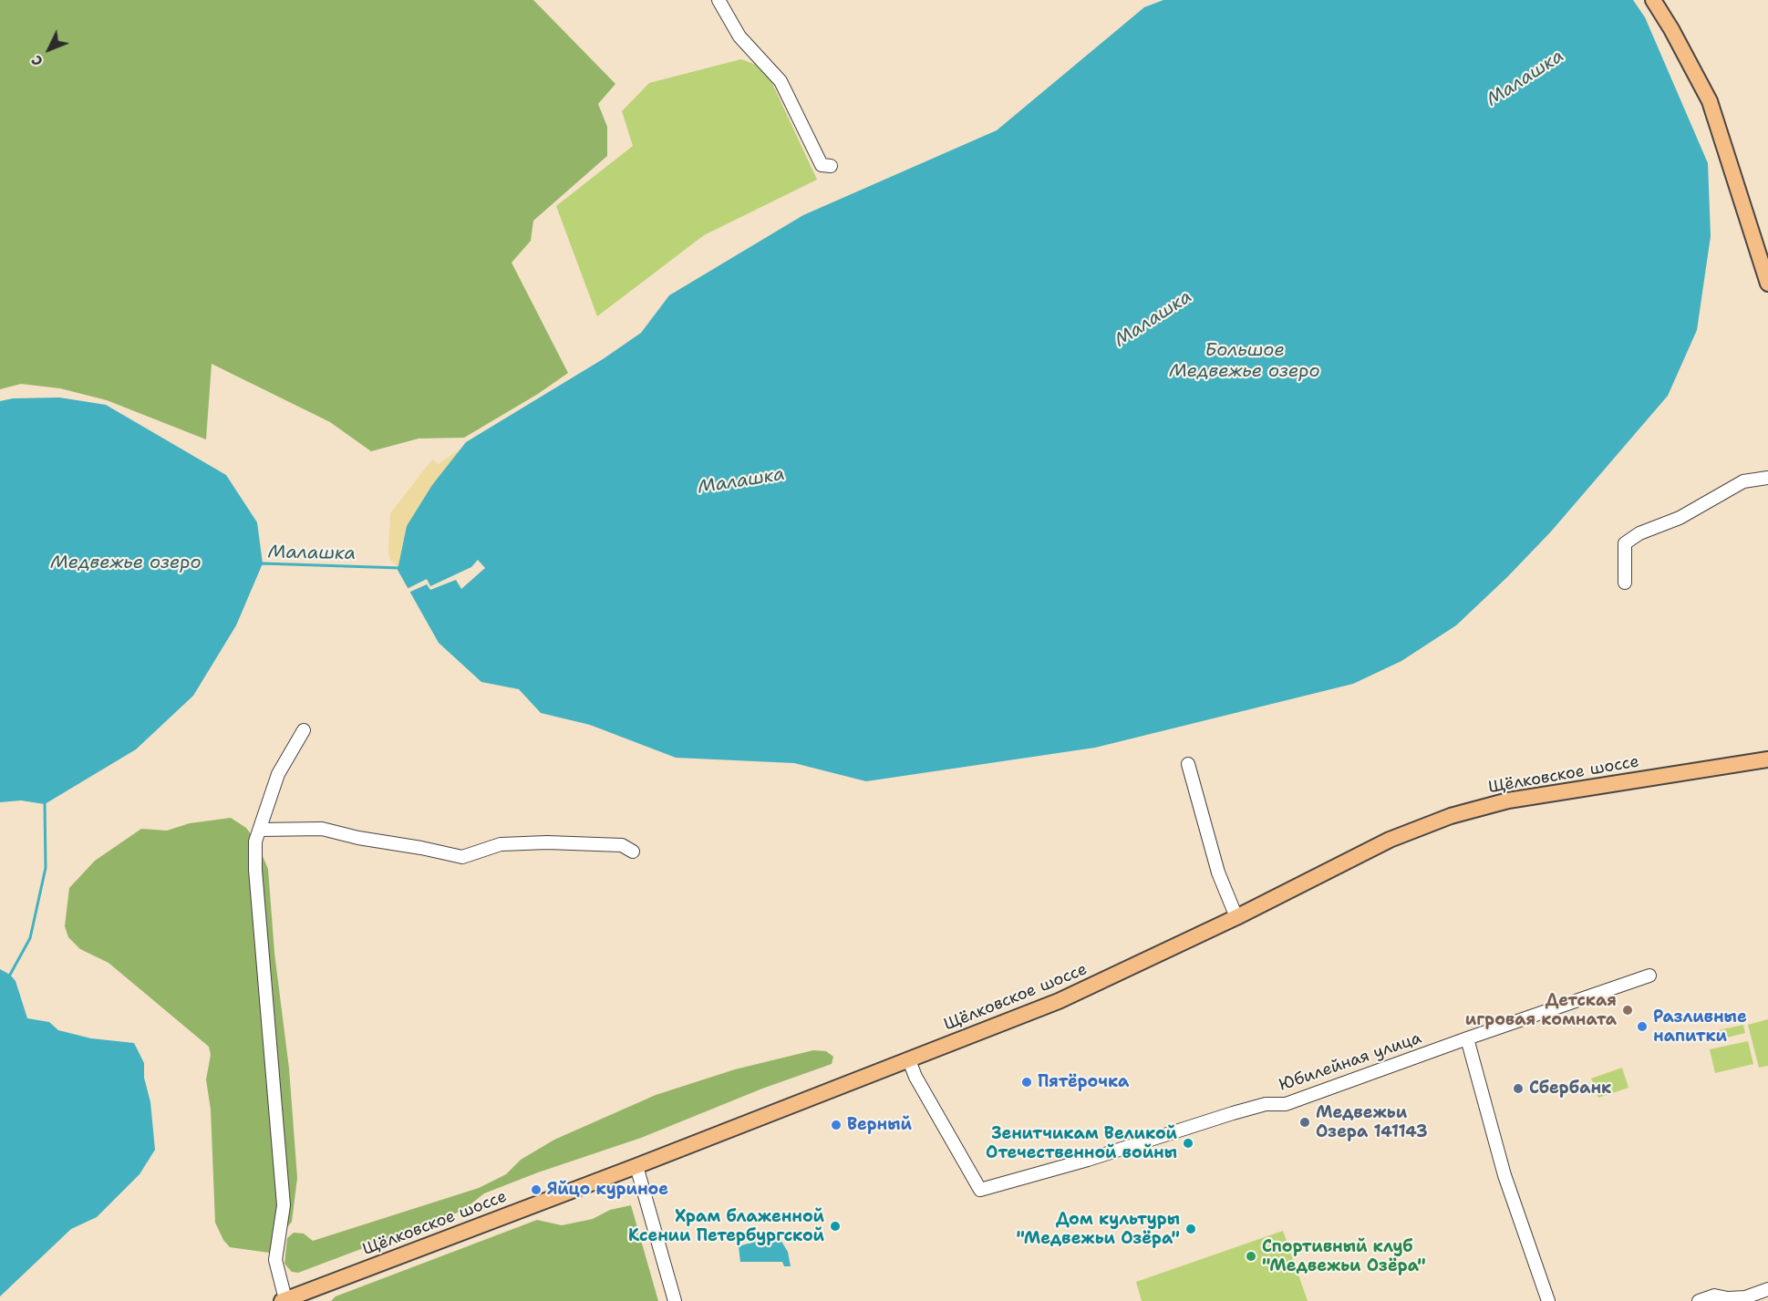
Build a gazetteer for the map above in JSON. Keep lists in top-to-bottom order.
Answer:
{
  "streets": {
    "main road": ["Щёлковское шоссе"],
    "street": ["Юбилейная улица"]
  },
  "crossings": [
    ["Щёлковское шоссе", "Юбилейная улица"]
  ],
  "water": ["Малашка", "Большое Медвежье озеро", "Медвежье озеро"],
  "places": [
    "Детская игровая комната",
    "Разливные напитки",
    "Пятёрочка",
    "Сбербанк",
    "Медвежьи Озера 141143",
    "Верный",
    "Зенитчикам Великой Отечественной войны",
    "Яйцо куриное",
    "Храм блаженной Ксении Петербургской",
    "Дом культуры \"Медвежьи Озёра\"",
    "Спортивный клуб \"Медвежьи Озёра\""
  ],
  "north": "bottom left"
}
